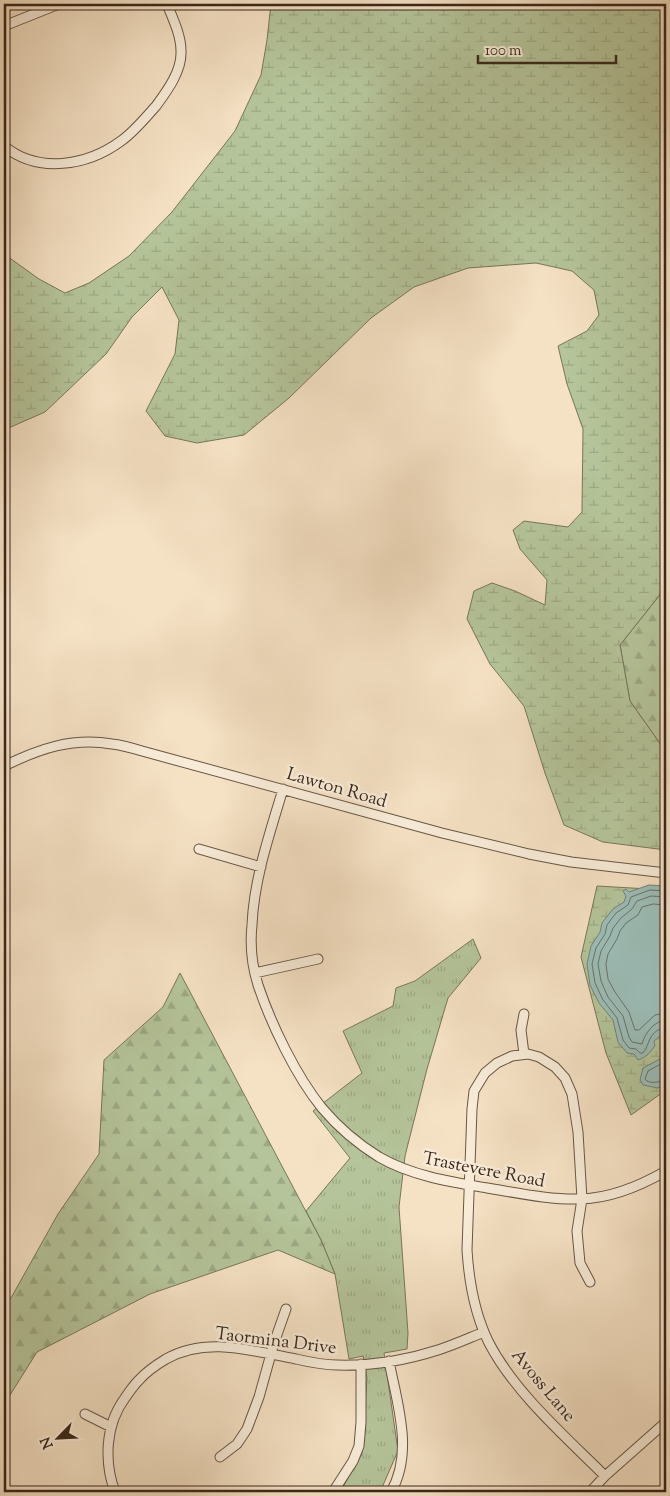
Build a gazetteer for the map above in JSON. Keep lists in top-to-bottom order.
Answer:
{
  "streets": {
    "street": [
      "Lawton Road",
      "Trastevere Road",
      "Taormina Drive",
      "Avoss Lane"
    ]
  },
  "crossings": [
    ["Lawton Road", "Trastevere Road"],
    ["Trastevere Road", "Avoss Lane"],
    ["Taormina Drive", "Avoss Lane"]
  ],
  "scale_bar": "100 m",
  "north": "bottom left"
}
